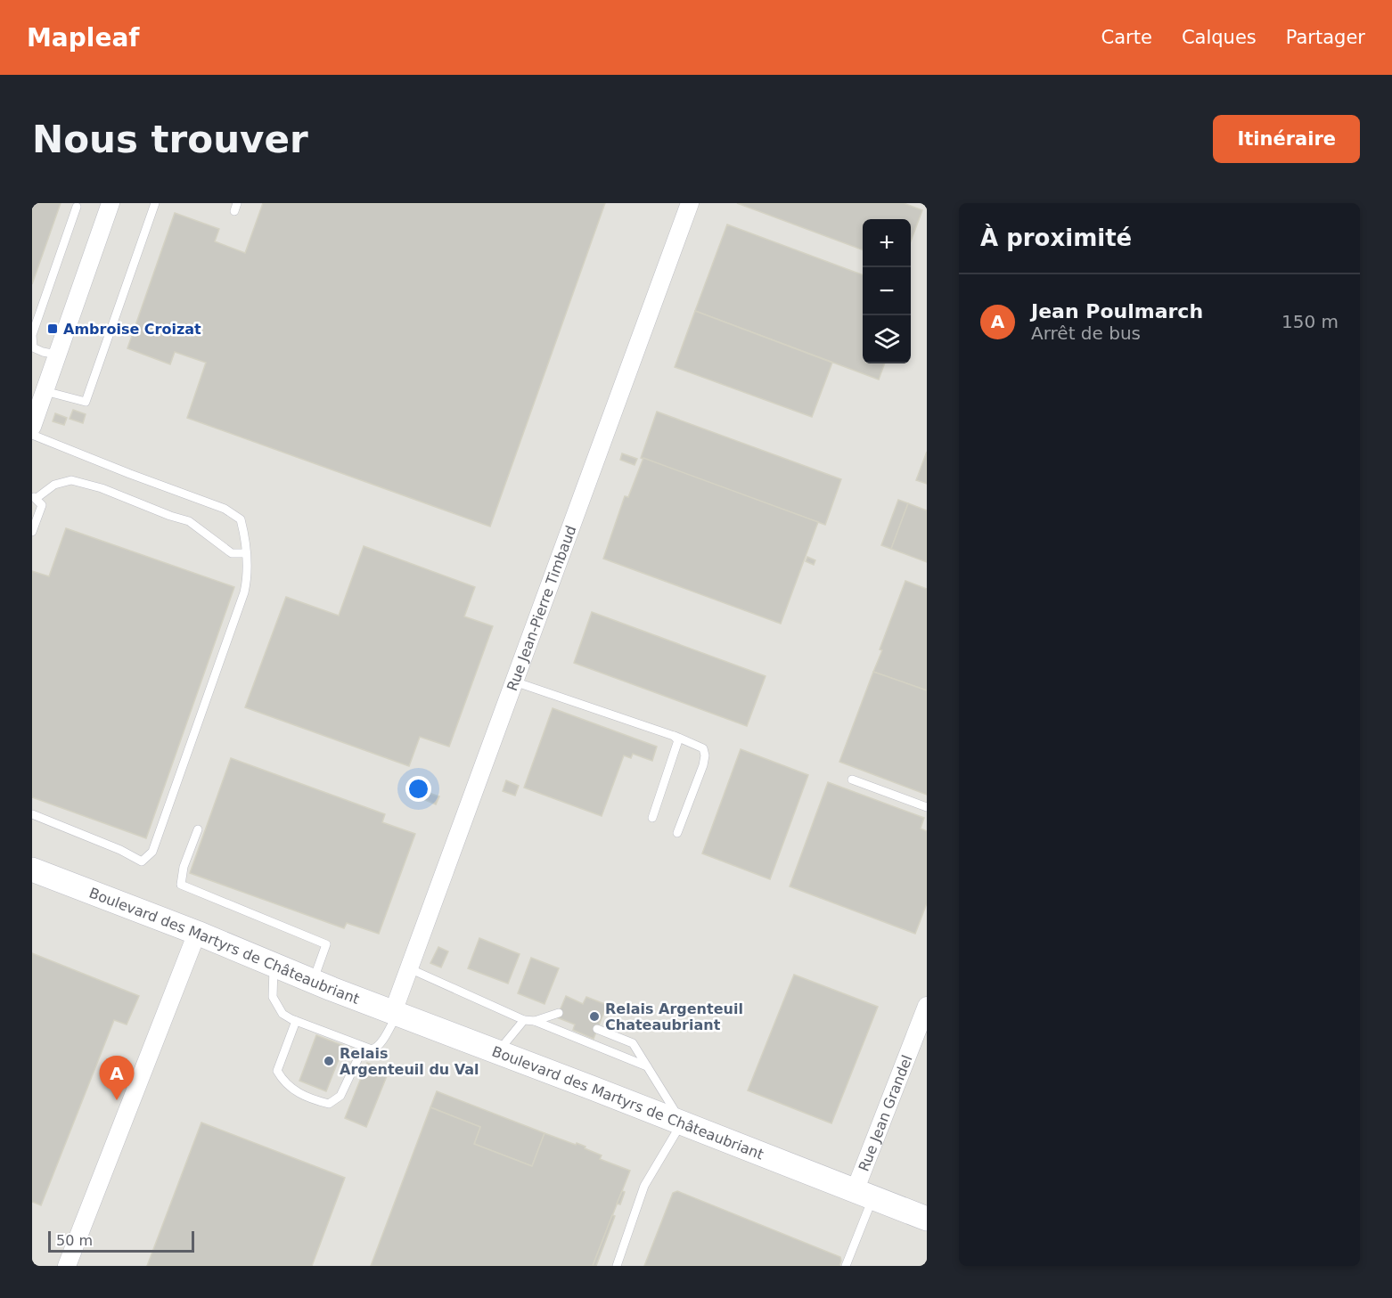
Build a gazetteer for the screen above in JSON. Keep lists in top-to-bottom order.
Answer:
{
  "streets": {
    "main road": ["Boulevard des Martyrs de Châteaubriant"],
    "street": ["Rue Jean-Pierre Timbaud", "Rue Jean Grandel"]
  },
  "crossings": [
    ["Rue Jean-Pierre Timbaud", "Boulevard des Martyrs de Châteaubriant"],
    ["Boulevard des Martyrs de Châteaubriant", "Rue Jean Grandel"]
  ],
  "places": {
    "transit": ["Ambroise Croizat"],
    "other": ["Relais Argenteuil Chateaubriant", "Relais Argenteuil du Val"]
  },
  "scale_bar": "50 m",
  "page": {
    "header": "Mapleaf",
    "nav": ["Carte", "Calques", "Partager"],
    "buttons": "Itinéraire",
    "title": "Nous trouver",
    "heading": "À proximité",
    "map_buttons": ["+", "−"],
    "list": [
      {
        "mark": "A",
        "name": "Jean Poulmarch",
        "note": "Arrêt de bus",
        "value": "150 m"
      }
    ],
    "pins": "A",
    "scale": "50 m"
  }
}
